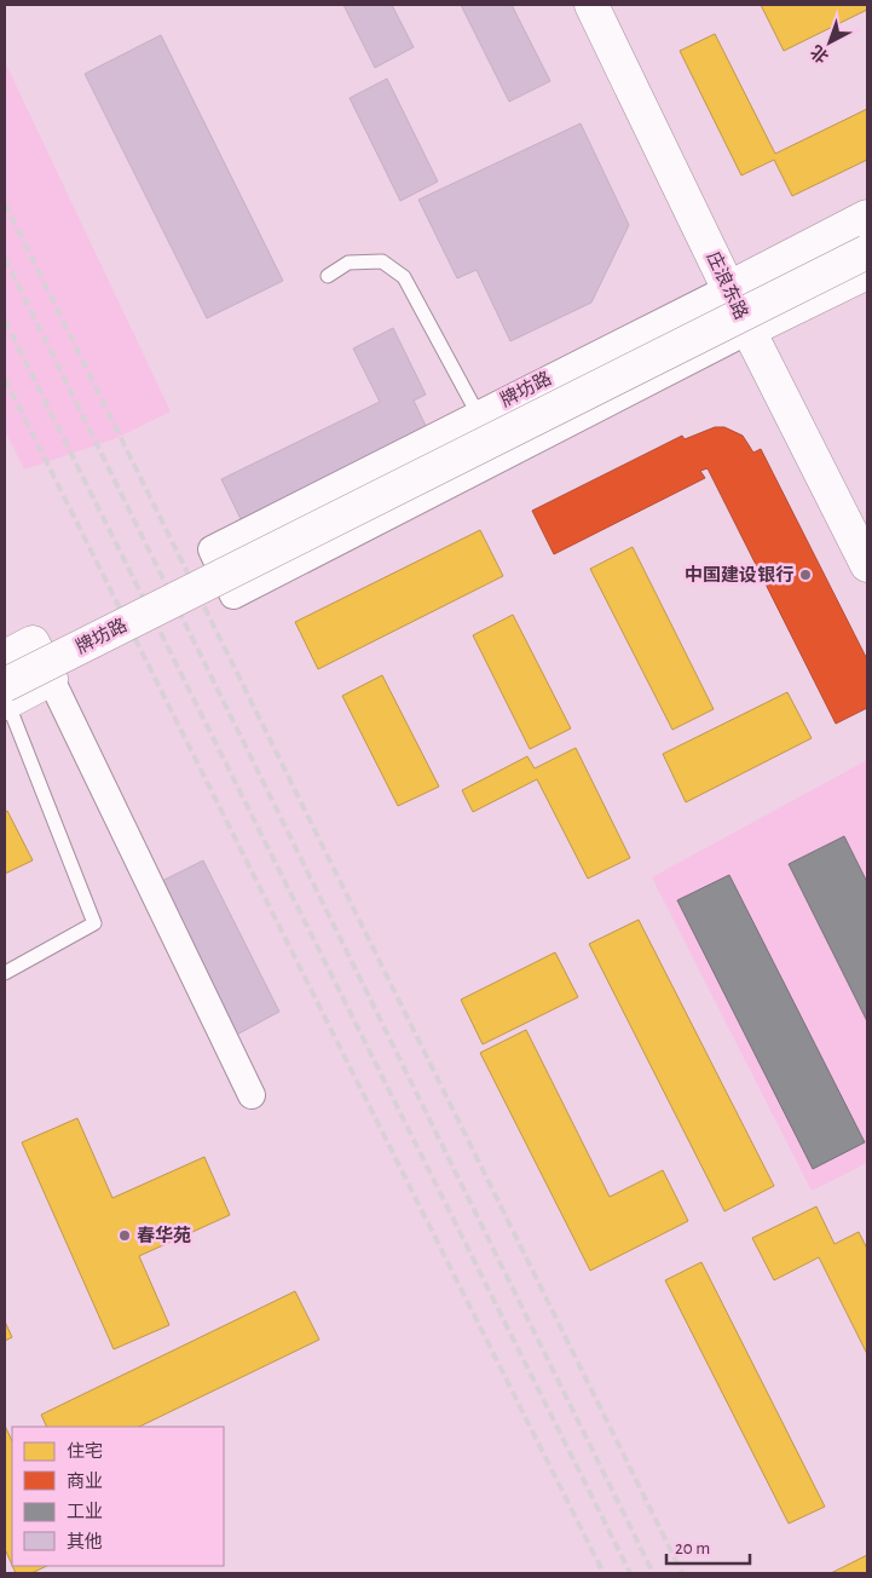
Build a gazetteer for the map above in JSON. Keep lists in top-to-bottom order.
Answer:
{
  "streets": {
    "street": ["庄浪东路", "牌坊路"]
  },
  "crossings": [
    ["庄浪东路", "牌坊路"]
  ],
  "places": ["中国建设银行", "春华苑"],
  "legend": [
    "住宅",
    "商业",
    "工业",
    "其他"
  ],
  "scale_bar": "20 m",
  "north": "bottom left"
}
